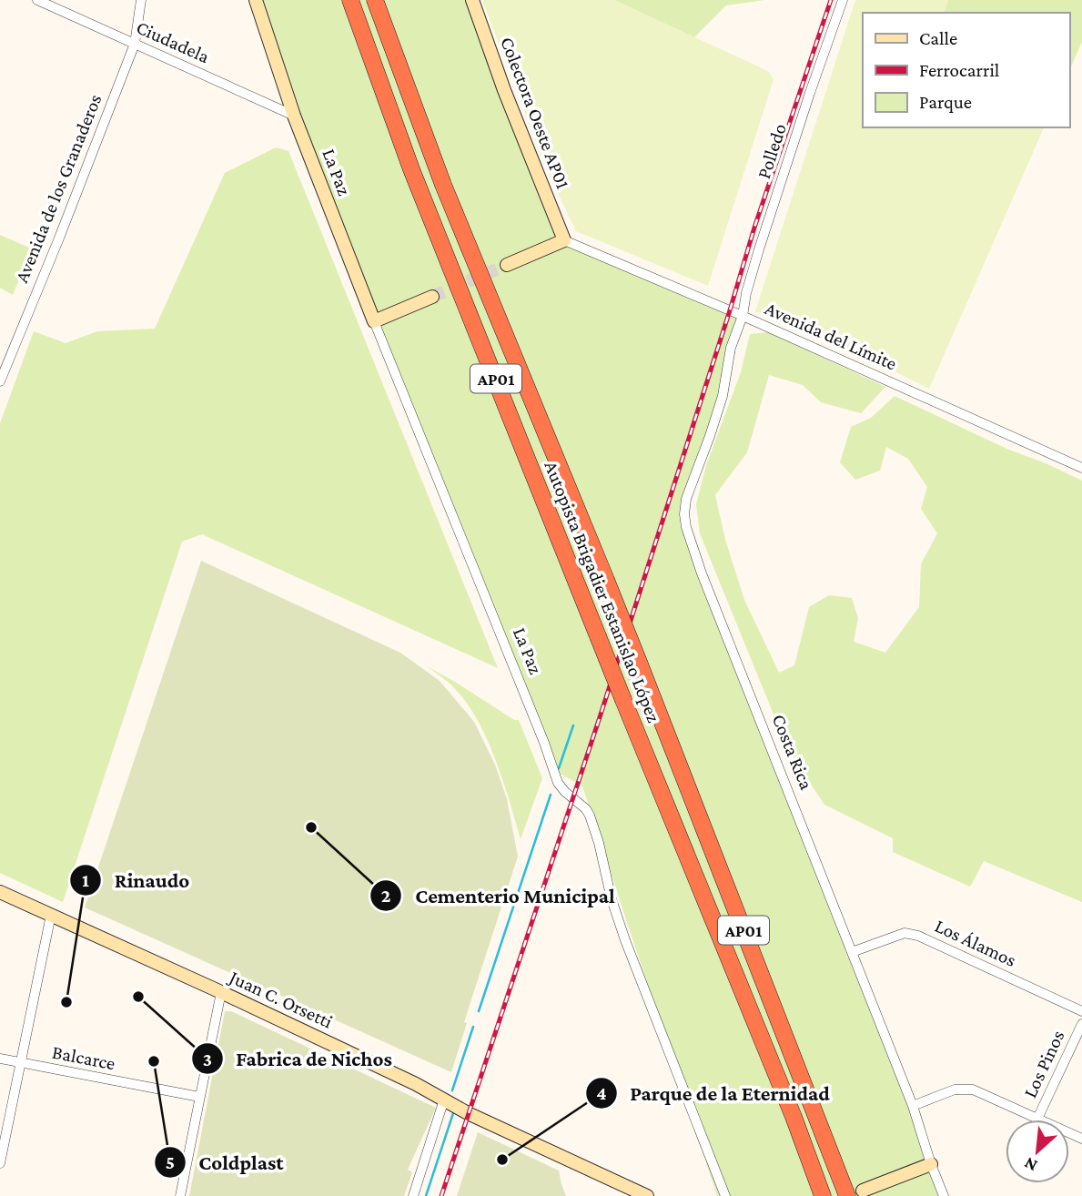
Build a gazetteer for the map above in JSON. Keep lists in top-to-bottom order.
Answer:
{
  "streets": {
    "highway": ["AP01", "Autopista Brigadier Estanislao López"],
    "street": [
      "Ciudadela",
      "Colectora Oeste AP01",
      "Polledo",
      "La Paz",
      "Avenida de los Granaderos",
      "Avenida del Límite",
      "Costa Rica",
      "Los Álamos",
      "Juan C. Orsetti",
      "Balcarce",
      "Los Pinos"
    ]
  },
  "crossings": [
    ["Ciudadela", "La Paz"],
    ["Ciudadela", "Avenida de los Granaderos"],
    ["Colectora Oeste AP01", "Avenida del Límite"],
    ["Polledo", "Avenida del Límite"],
    ["Polledo", "Costa Rica"],
    ["Avenida del Límite", "Costa Rica"],
    ["Costa Rica", "Los Álamos"]
  ],
  "places": [
    "Cementerio Municipal",
    "Fabrica de Nichos",
    "Rinaudo",
    "Coldplast",
    "Parque de la Eternidad"
  ],
  "legend": ["Calle", "Ferrocarril", "Parque"],
  "north": "bottom left"
}
